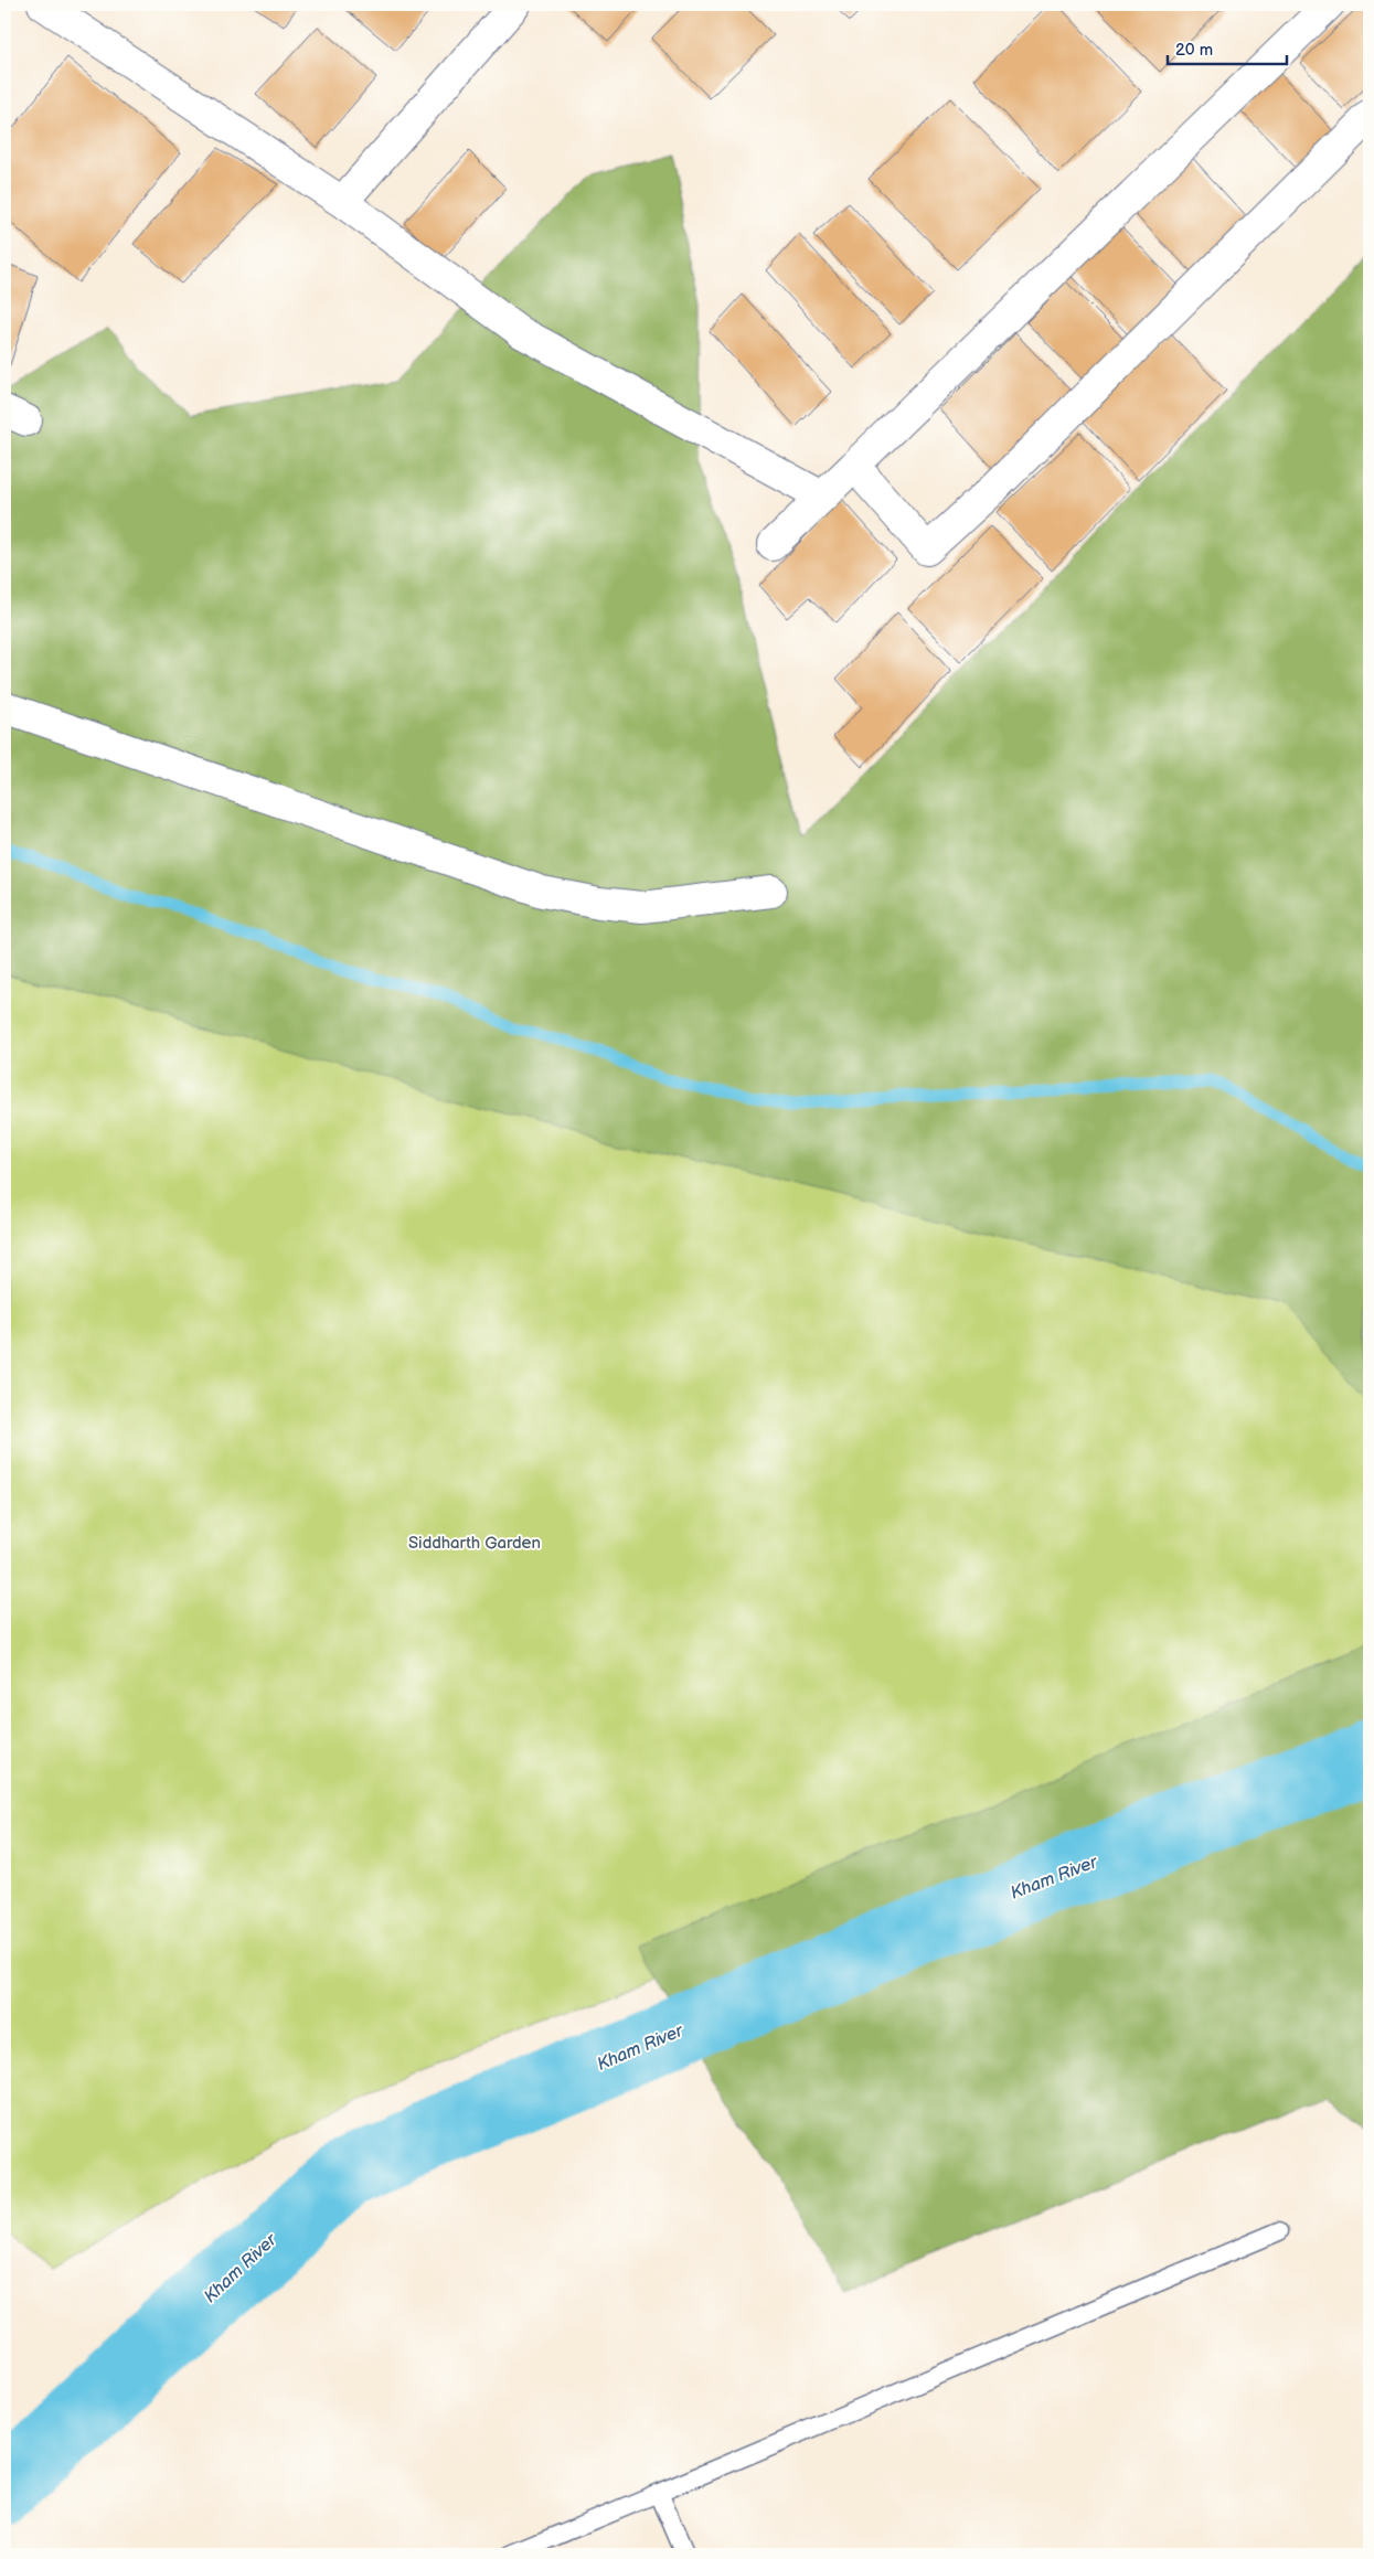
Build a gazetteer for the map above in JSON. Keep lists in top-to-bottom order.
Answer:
{
  "water": ["Kham River"],
  "parks": ["Siddharth Garden"],
  "scale_bar": "20 m"
}
